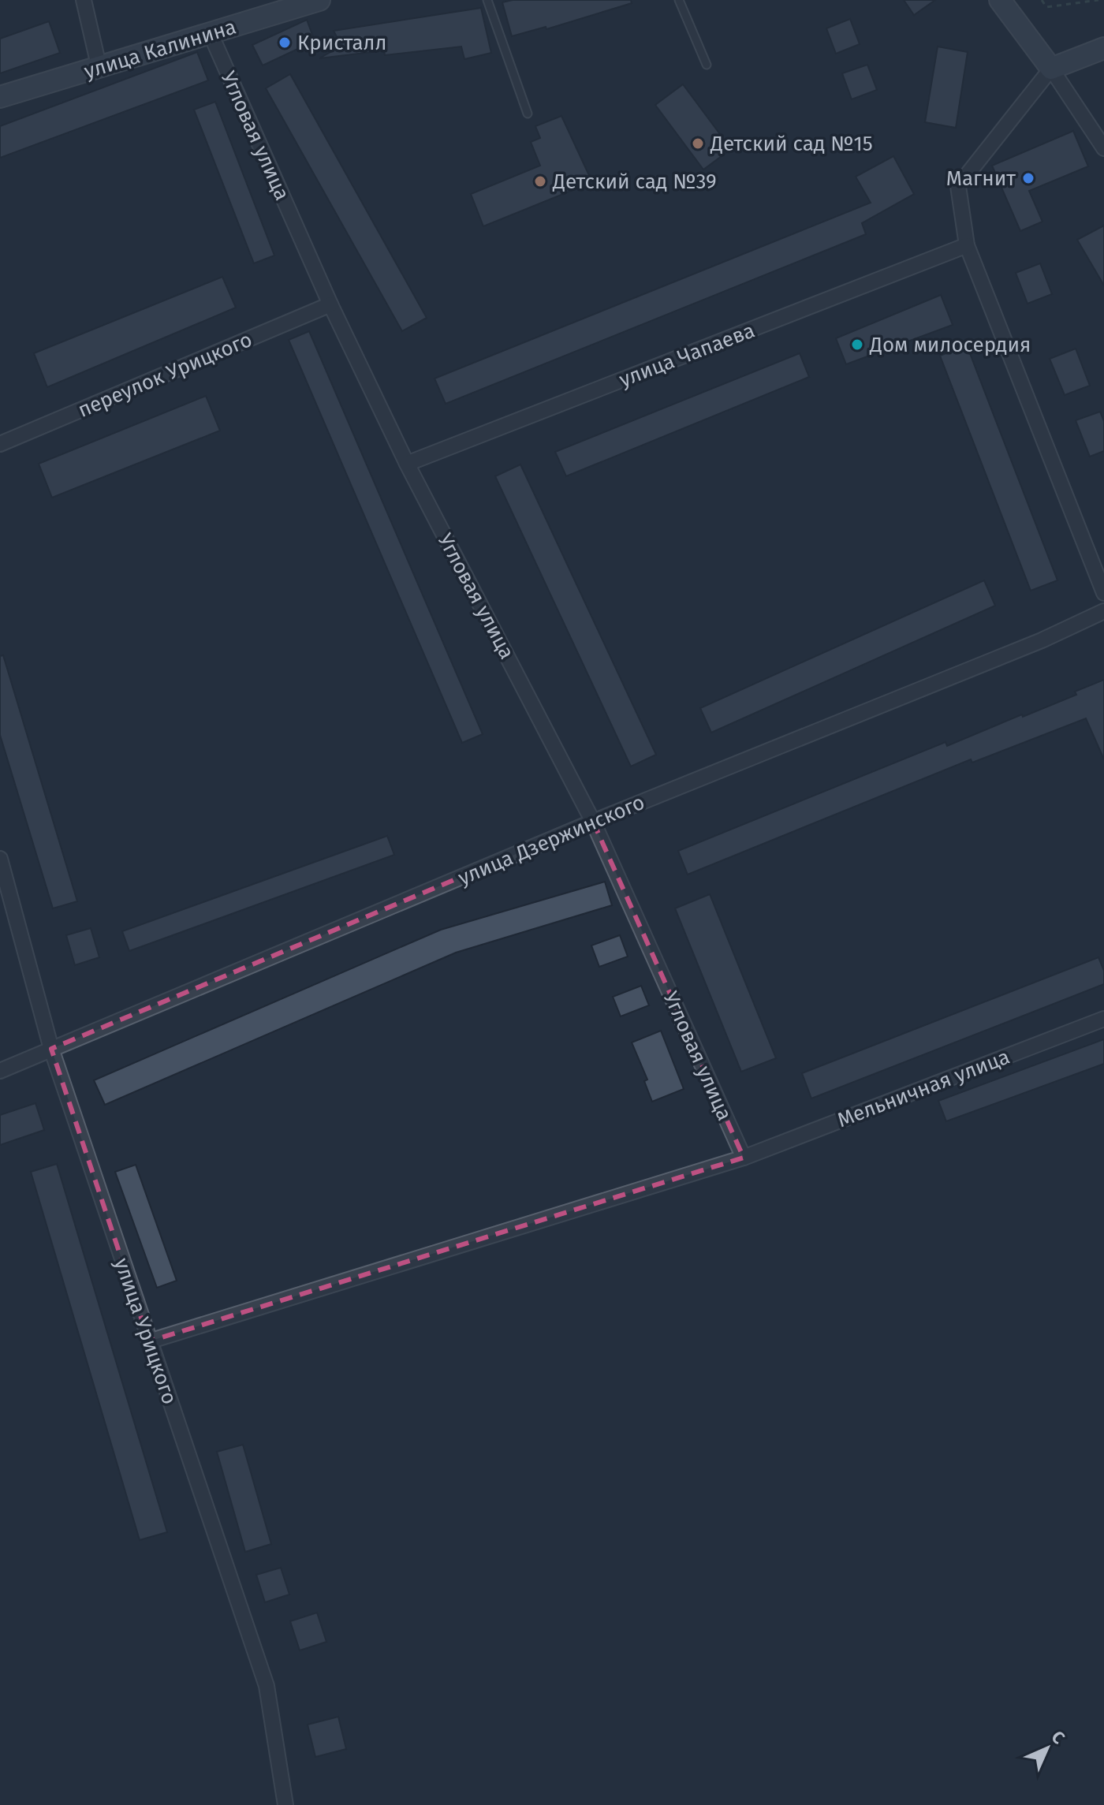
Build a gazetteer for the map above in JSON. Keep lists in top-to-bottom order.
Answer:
{
  "streets": {
    "street": [
      "улица Калинина",
      "Угловая улица",
      "улица Чапаева",
      "переулок Урицкого",
      "улица Дзержинского",
      "Мельничная улица",
      "улица Урицкого"
    ]
  },
  "crossings": [
    ["улица Калинина", "Угловая улица"],
    ["Угловая улица", "улица Чапаева"],
    ["Угловая улица", "переулок Урицкого"],
    ["Угловая улица", "улица Дзержинского"],
    ["Угловая улица", "Мельничная улица"],
    ["улица Дзержинского", "улица Урицкого"],
    ["Мельничная улица", "улица Урицкого"]
  ],
  "places": [
    "Кристалл",
    "Детский сад №15",
    "Магнит",
    "Детский сад №39",
    "Дом милосердия"
  ],
  "north": "top right"
}
